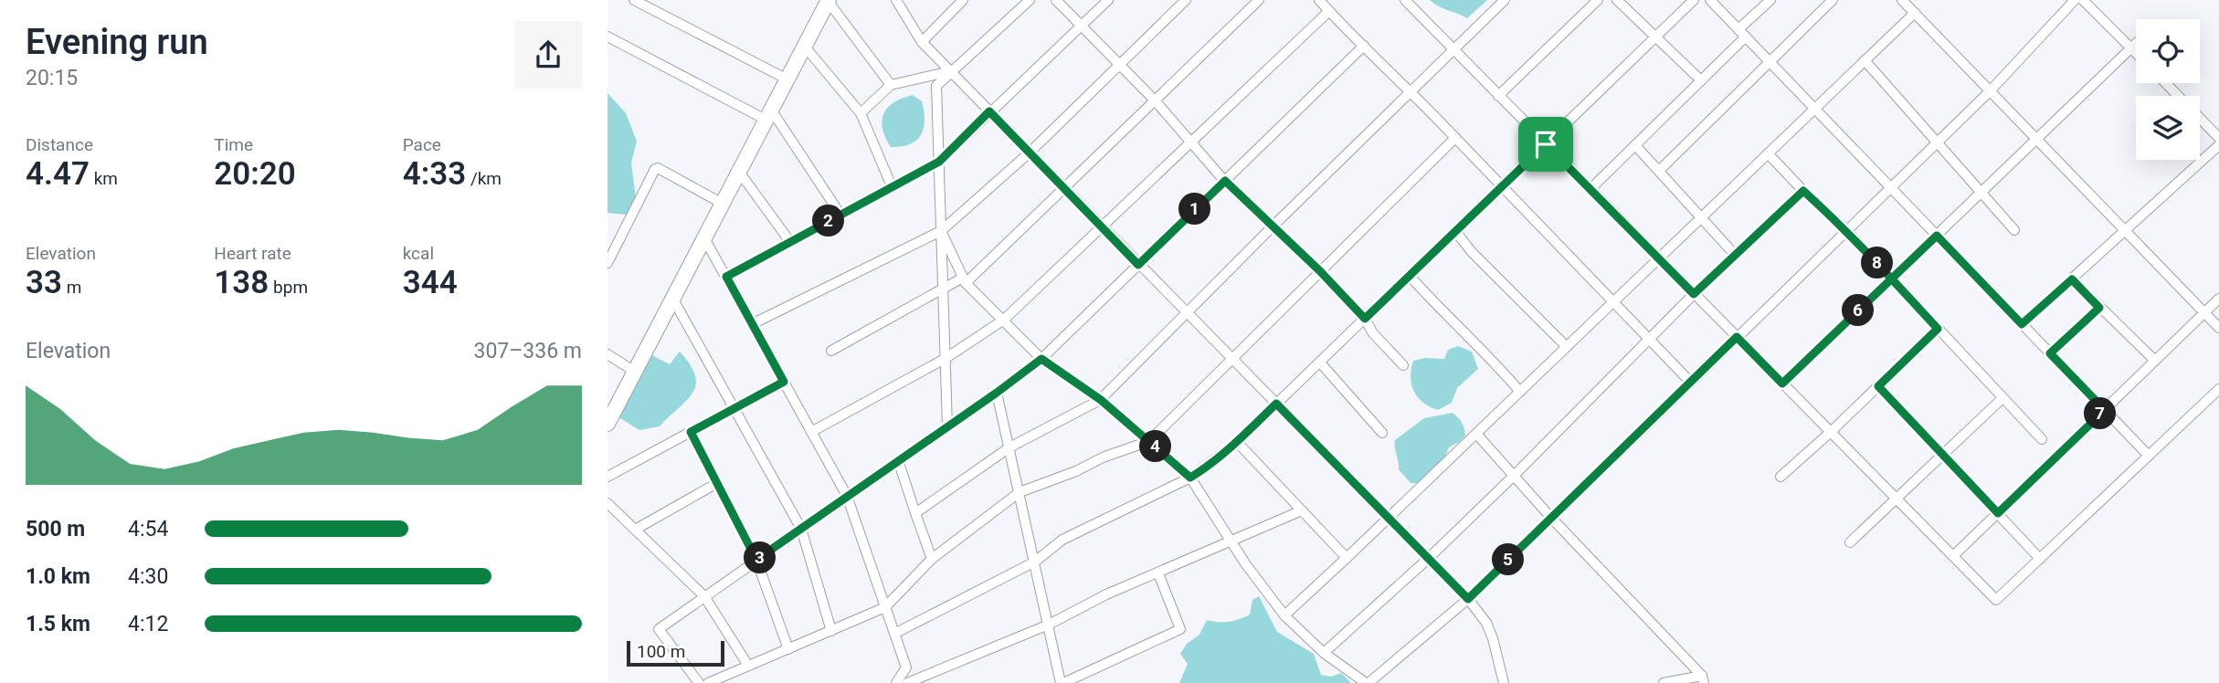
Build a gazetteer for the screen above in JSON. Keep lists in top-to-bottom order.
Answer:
{
  "scale_bar": "100 m",
  "page": {
    "heading": ["Evening run", "20:15"],
    "stats": [
      ["Distance", "4.47 km"],
      ["Time", "20:20"],
      ["Pace", "4:33 /km"],
      ["Elevation", "33 m"],
      ["Heart rate", "138 bpm"],
      ["kcal", "344"]
    ],
    "pins": [
      "1",
      "2",
      "8",
      "6",
      "7",
      "4",
      "3",
      "5"
    ],
    "chart": ["Elevation", "307–336 m"],
    "list": [
      {
        "name": "500 m",
        "note": "4:54"
      },
      {
        "name": "1.0 km",
        "note": "4:30"
      },
      {
        "name": "1.5 km",
        "note": "4:12"
      }
    ],
    "scale": "100 m"
  }
}
